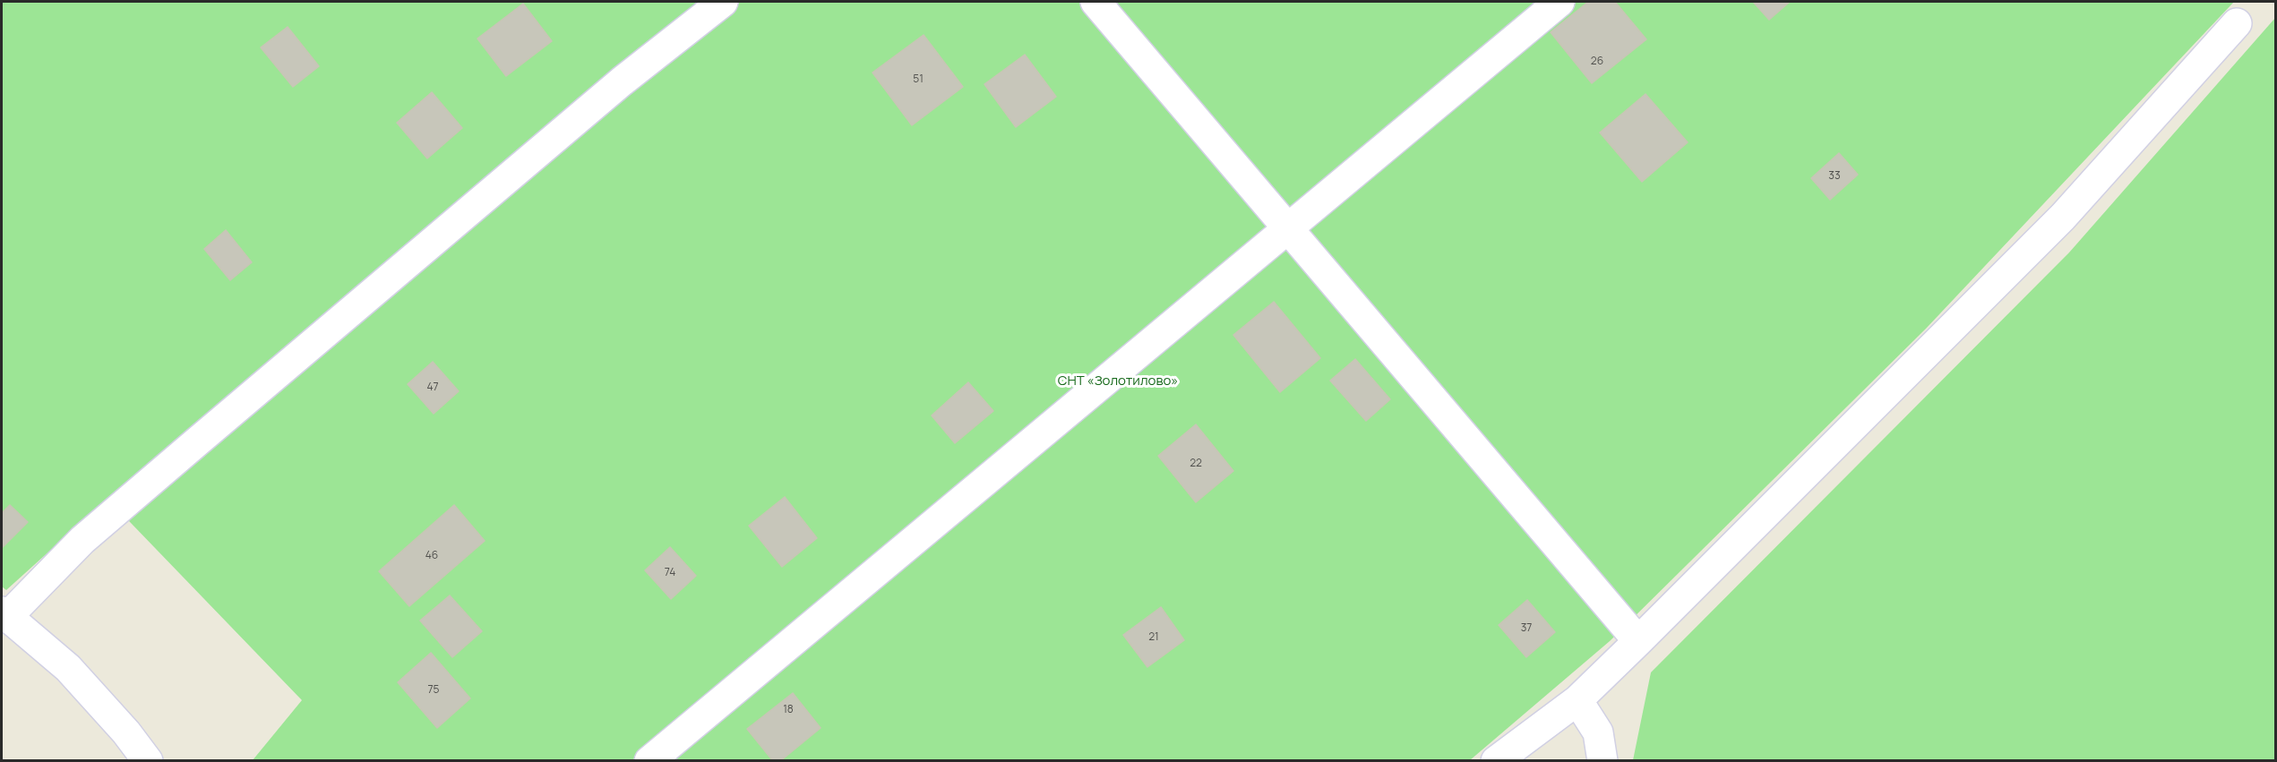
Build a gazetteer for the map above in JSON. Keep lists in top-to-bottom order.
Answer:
{
  "parks": ["СНТ «Золотилово»"],
  "house_numbers": [
    "26",
    "51",
    "33",
    "47",
    "22",
    "46",
    "74",
    "37",
    "21",
    "75",
    "18"
  ]
}
